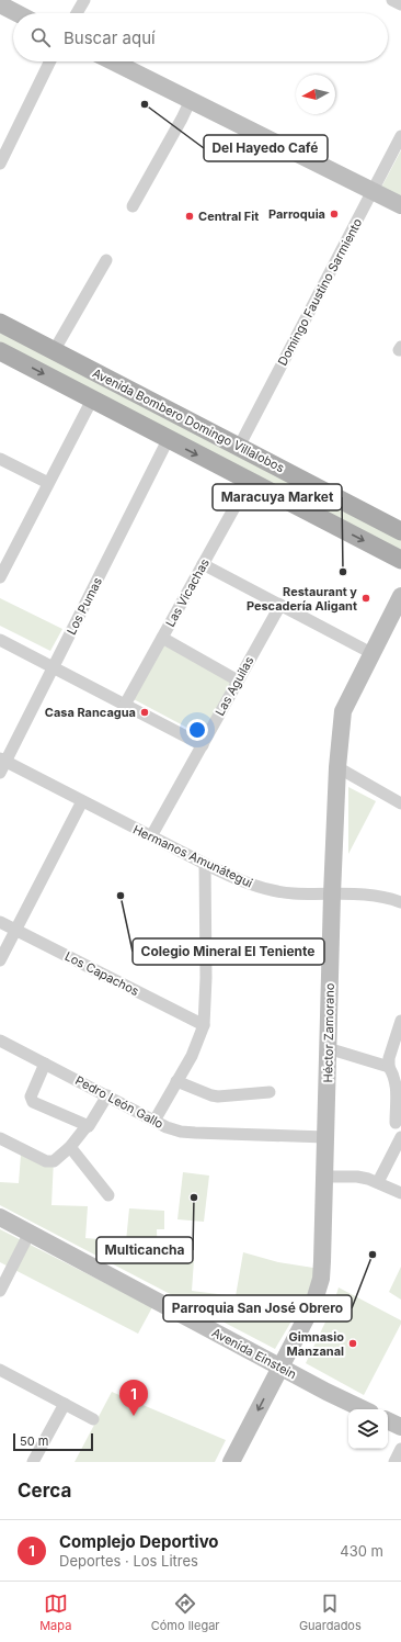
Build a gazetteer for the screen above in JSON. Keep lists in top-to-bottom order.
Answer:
{
  "streets": {
    "main road": ["Avenida Bombero Domingo Villalobos"],
    "street": [
      "Domingo Faustino Sarmiento",
      "Las Vicachas",
      "Los Pumas",
      "Las Aguilas",
      "Hermanos Amunátegui",
      "Los Capachos",
      "Héctor Zamorano",
      "Pedro León Gallo",
      "Avenida Einstein"
    ]
  },
  "crossings": [
    ["Domingo Faustino Sarmiento", "Avenida Bombero Domingo Villalobos"],
    ["Los Pumas", "Hermanos Amunátegui"],
    ["Las Aguilas", "Hermanos Amunátegui"],
    ["Hermanos Amunátegui", "Héctor Zamorano"],
    ["Héctor Zamorano", "Pedro León Gallo"],
    ["Héctor Zamorano", "Avenida Einstein"]
  ],
  "places": [
    "Del Hayedo Café",
    "Parroquia",
    "Central Fit",
    "Maracuya Market",
    "Restaurant y Pescadería Aligant",
    "Casa Rancagua",
    "Colegio Mineral El Teniente",
    "Multicancha",
    "Parroquia San José Obrero",
    "Gimnasio Manzanal"
  ],
  "scale_bar": "50 m",
  "north": "left",
  "page": {
    "search": "Buscar aquí",
    "pins": "1",
    "scale": "50 m",
    "heading": "Cerca",
    "list": [
      {
        "mark": "1",
        "name": "Complejo Deportivo",
        "note": "Deportes · Los Litres",
        "value": "430 m"
      }
    ],
    "nav": ["Mapa", "Cómo llegar", "Guardados"]
  }
}
